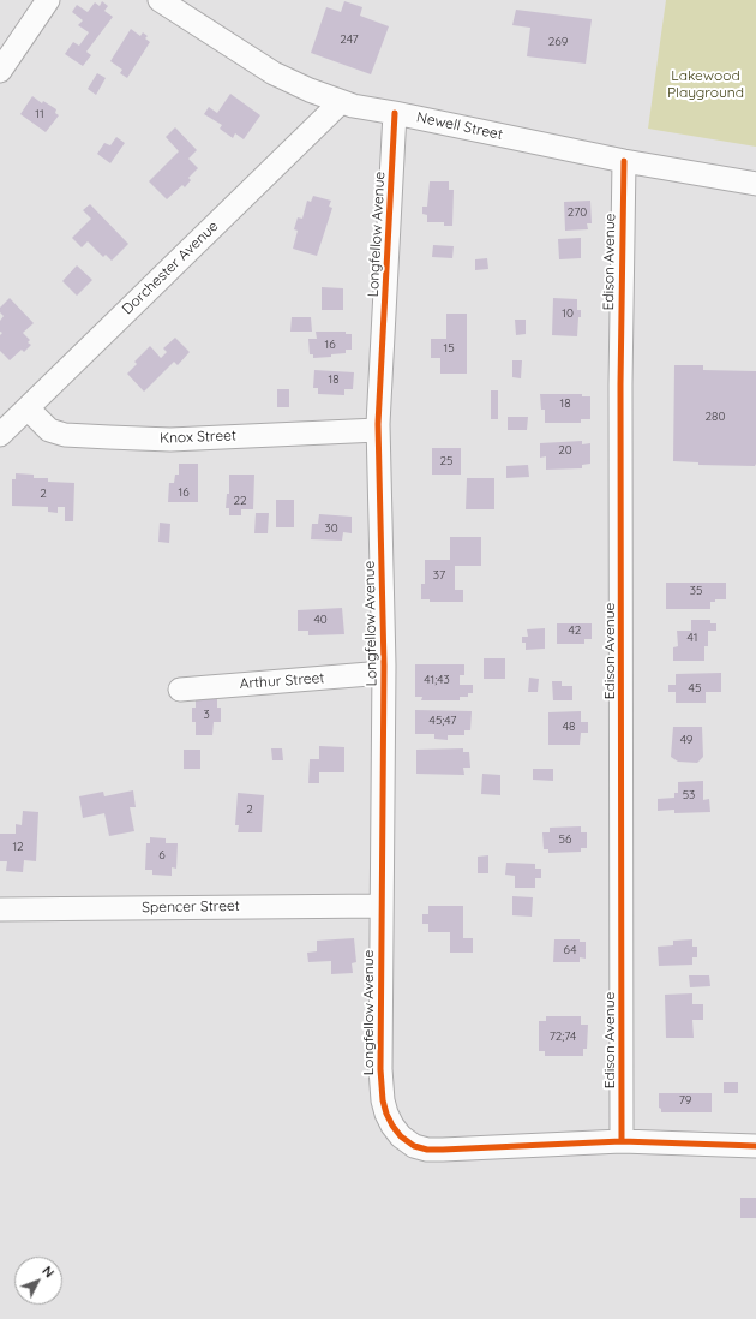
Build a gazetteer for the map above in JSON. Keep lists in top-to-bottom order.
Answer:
{
  "streets": {
    "street": [
      "Newell Street",
      "Longfellow Avenue",
      "Edison Avenue",
      "Dorchester Avenue",
      "Knox Street",
      "Arthur Street",
      "Spencer Street"
    ]
  },
  "crossings": [
    ["Newell Street", "Longfellow Avenue"],
    ["Newell Street", "Edison Avenue"],
    ["Newell Street", "Dorchester Avenue"],
    ["Longfellow Avenue", "Edison Avenue"],
    ["Longfellow Avenue", "Knox Street"],
    ["Longfellow Avenue", "Arthur Street"],
    ["Longfellow Avenue", "Spencer Street"],
    ["Dorchester Avenue", "Knox Street"]
  ],
  "parks": ["Lakewood Playground"],
  "house_numbers": [
    "247",
    "269",
    "11",
    "270",
    "10",
    "16",
    "15",
    "18",
    "18",
    "280",
    "20",
    "25",
    "16",
    "2",
    "22",
    "30",
    "37",
    "35",
    "40",
    "42",
    "41",
    "41;43",
    "45",
    "3",
    "45;47",
    "48",
    "49",
    "53",
    "2",
    "56",
    "12",
    "6",
    "64",
    "72;74",
    "79"
  ],
  "north": "top right"
}
